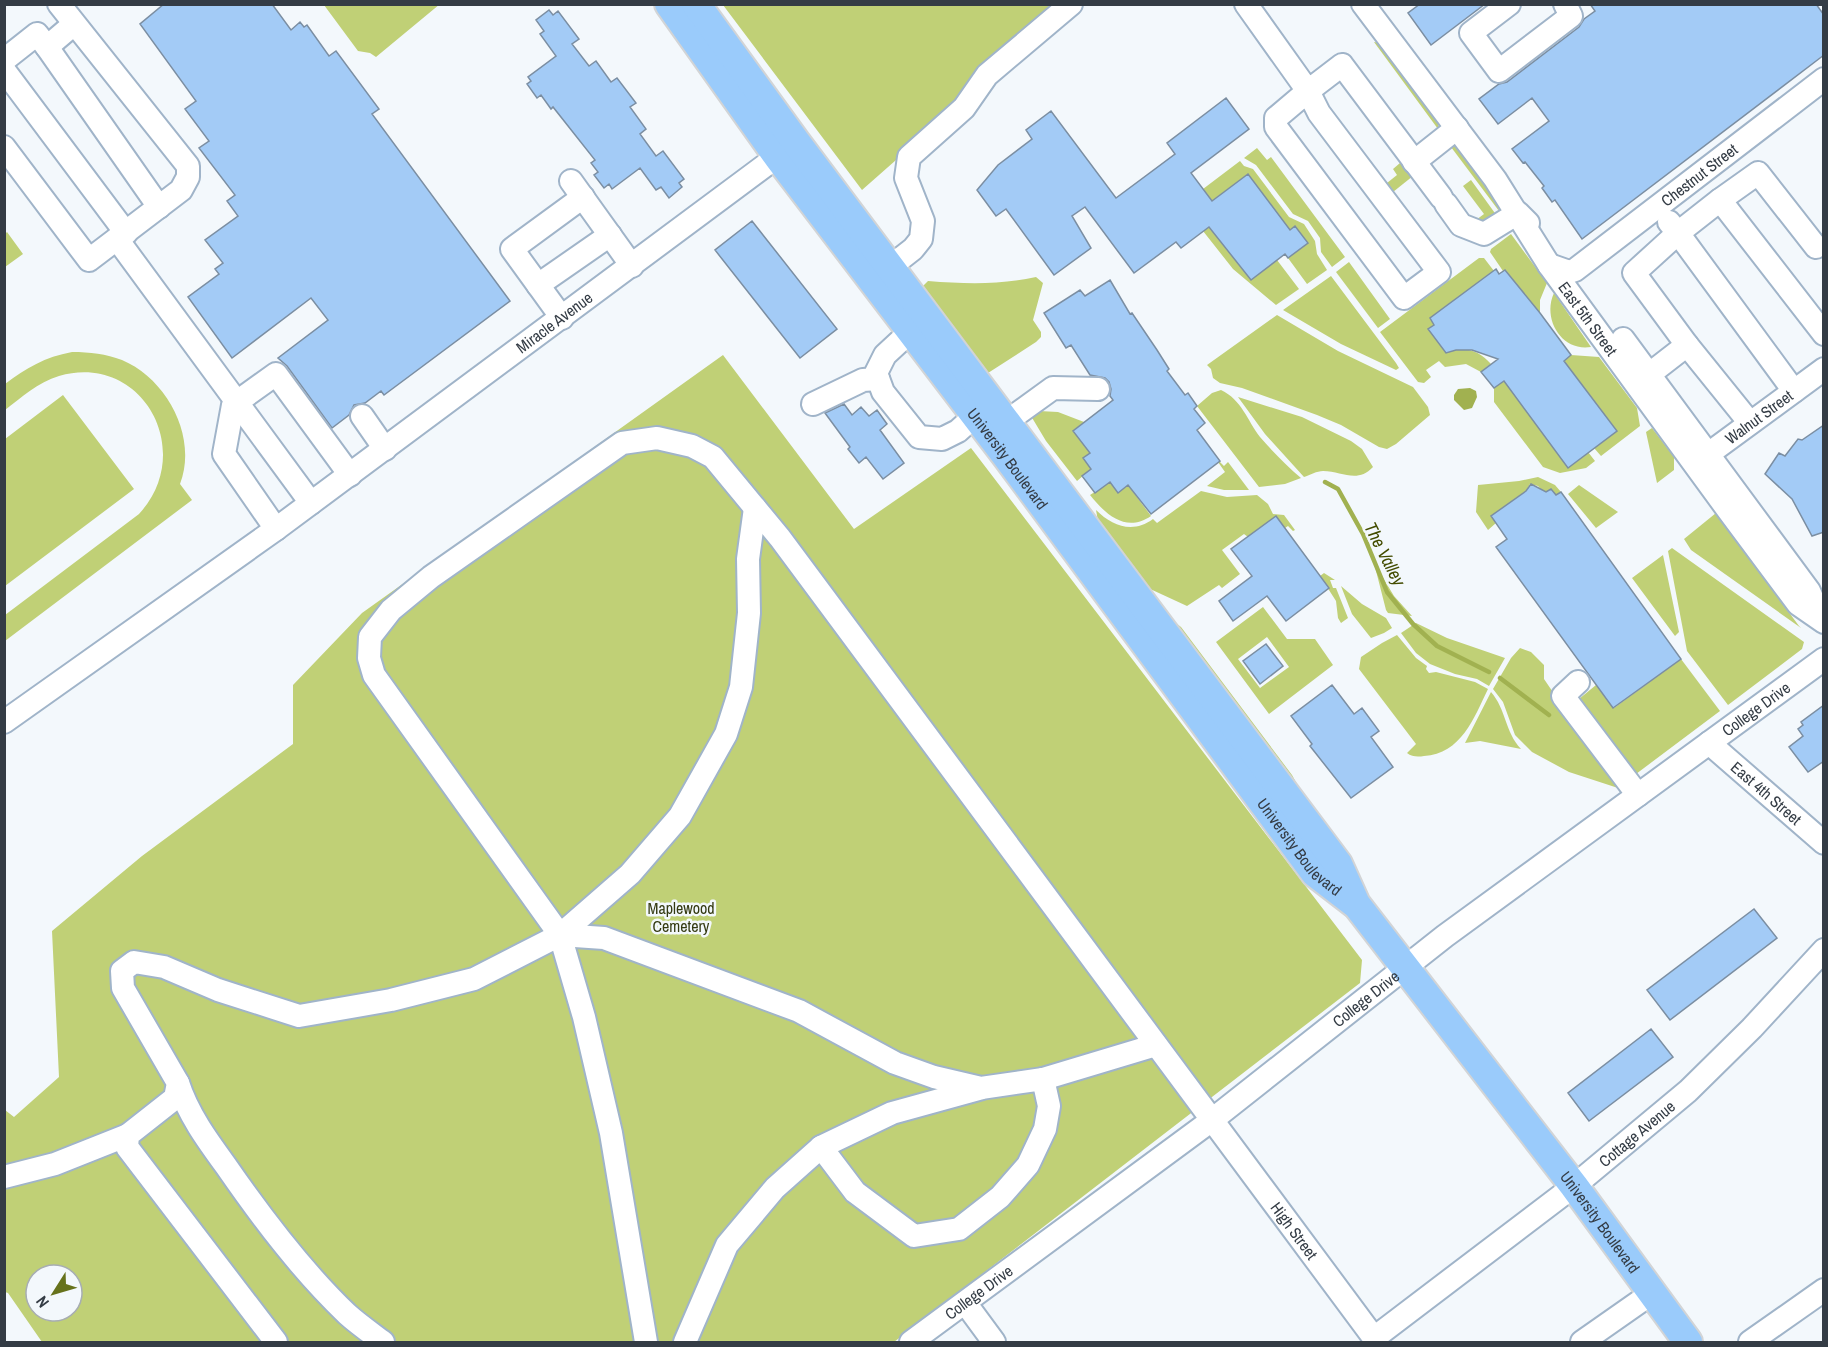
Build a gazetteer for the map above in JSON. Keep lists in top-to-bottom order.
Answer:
{
  "streets": {
    "main road": ["University Boulevard"],
    "street": [
      "Chestnut Street",
      "East 5th Street",
      "Miracle Avenue",
      "Walnut Street",
      "College Drive",
      "East 4th Street",
      "Cottage Avenue",
      "High Street"
    ]
  },
  "crossings": [
    ["East 5th Street", "Walnut Street"],
    ["Miracle Avenue", "University Boulevard"],
    ["University Boulevard", "College Drive"],
    ["University Boulevard", "Cottage Avenue"],
    ["College Drive", "East 4th Street"],
    ["College Drive", "High Street"],
    ["Cottage Avenue", "High Street"]
  ],
  "water": ["The Valley"],
  "parks": ["Maplewood Cemetery"],
  "north": "bottom left"
}
